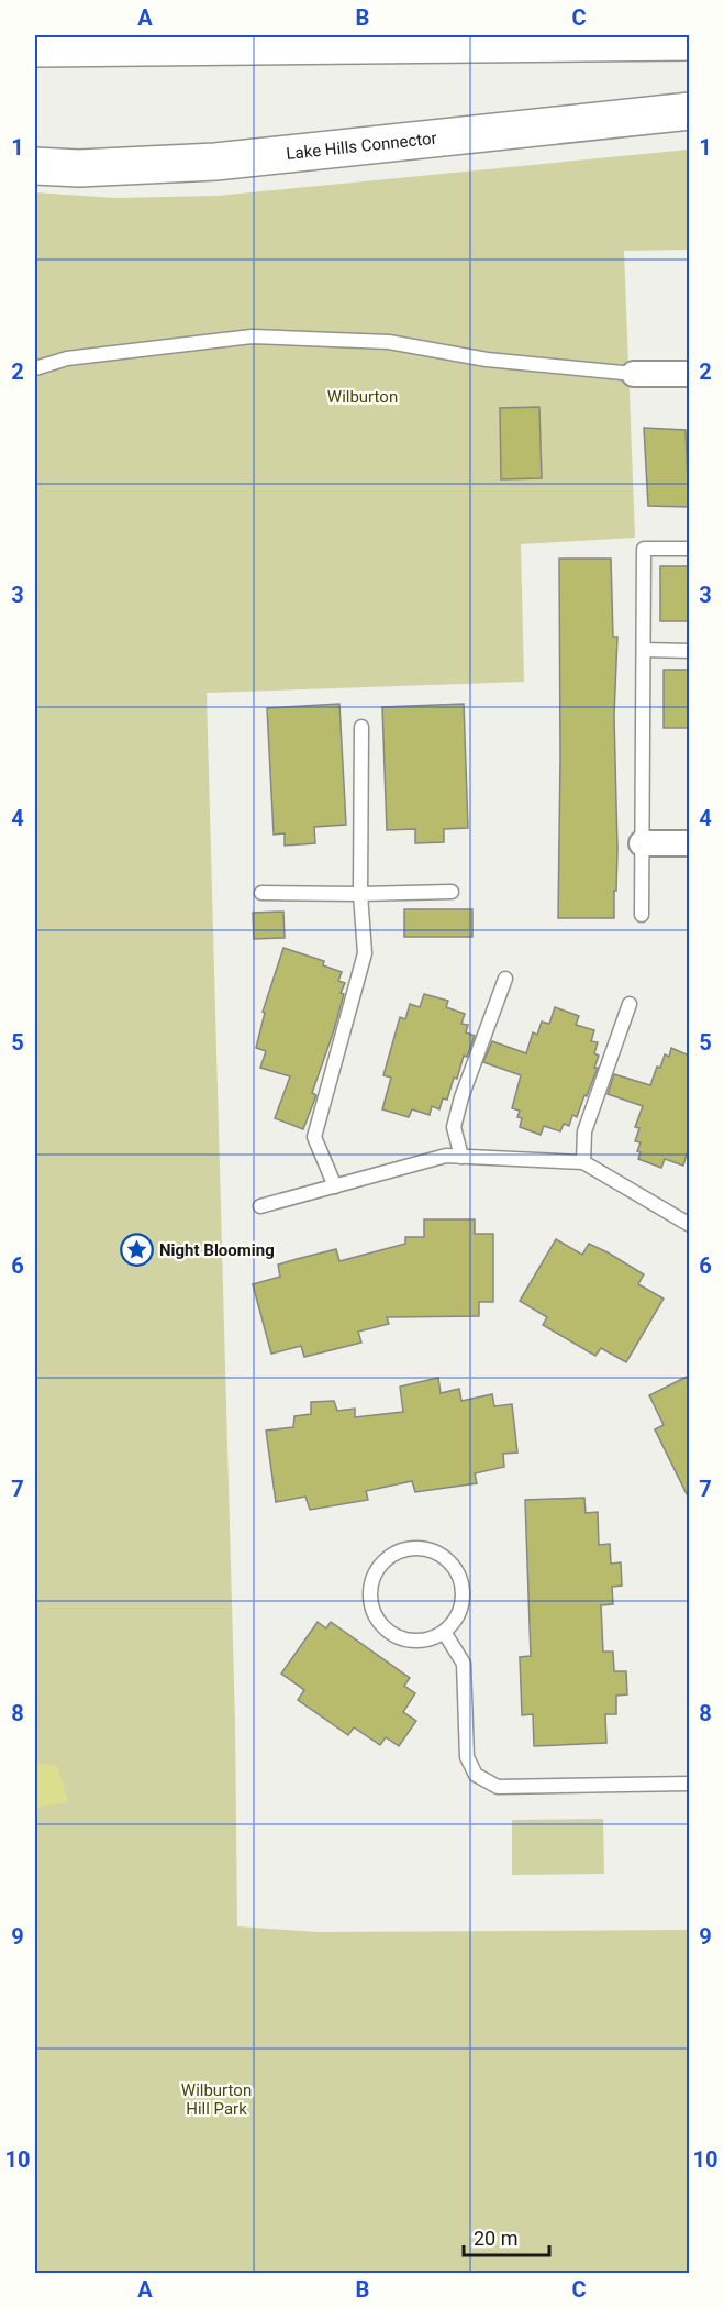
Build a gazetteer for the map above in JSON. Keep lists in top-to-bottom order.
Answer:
{
  "streets": {
    "main road": ["Lake Hills Connector"]
  },
  "parks": ["Wilburton", "Wilburton Hill Park"],
  "places": {
    "place": ["Night Blooming"]
  },
  "scale_bar": "20 m",
  "grid": {
    "columns": ["A", "B", "C"],
    "rows": [
      "1",
      "2",
      "3",
      "4",
      "5",
      "6",
      "7",
      "8",
      "9",
      "10"
    ]
  }
}
